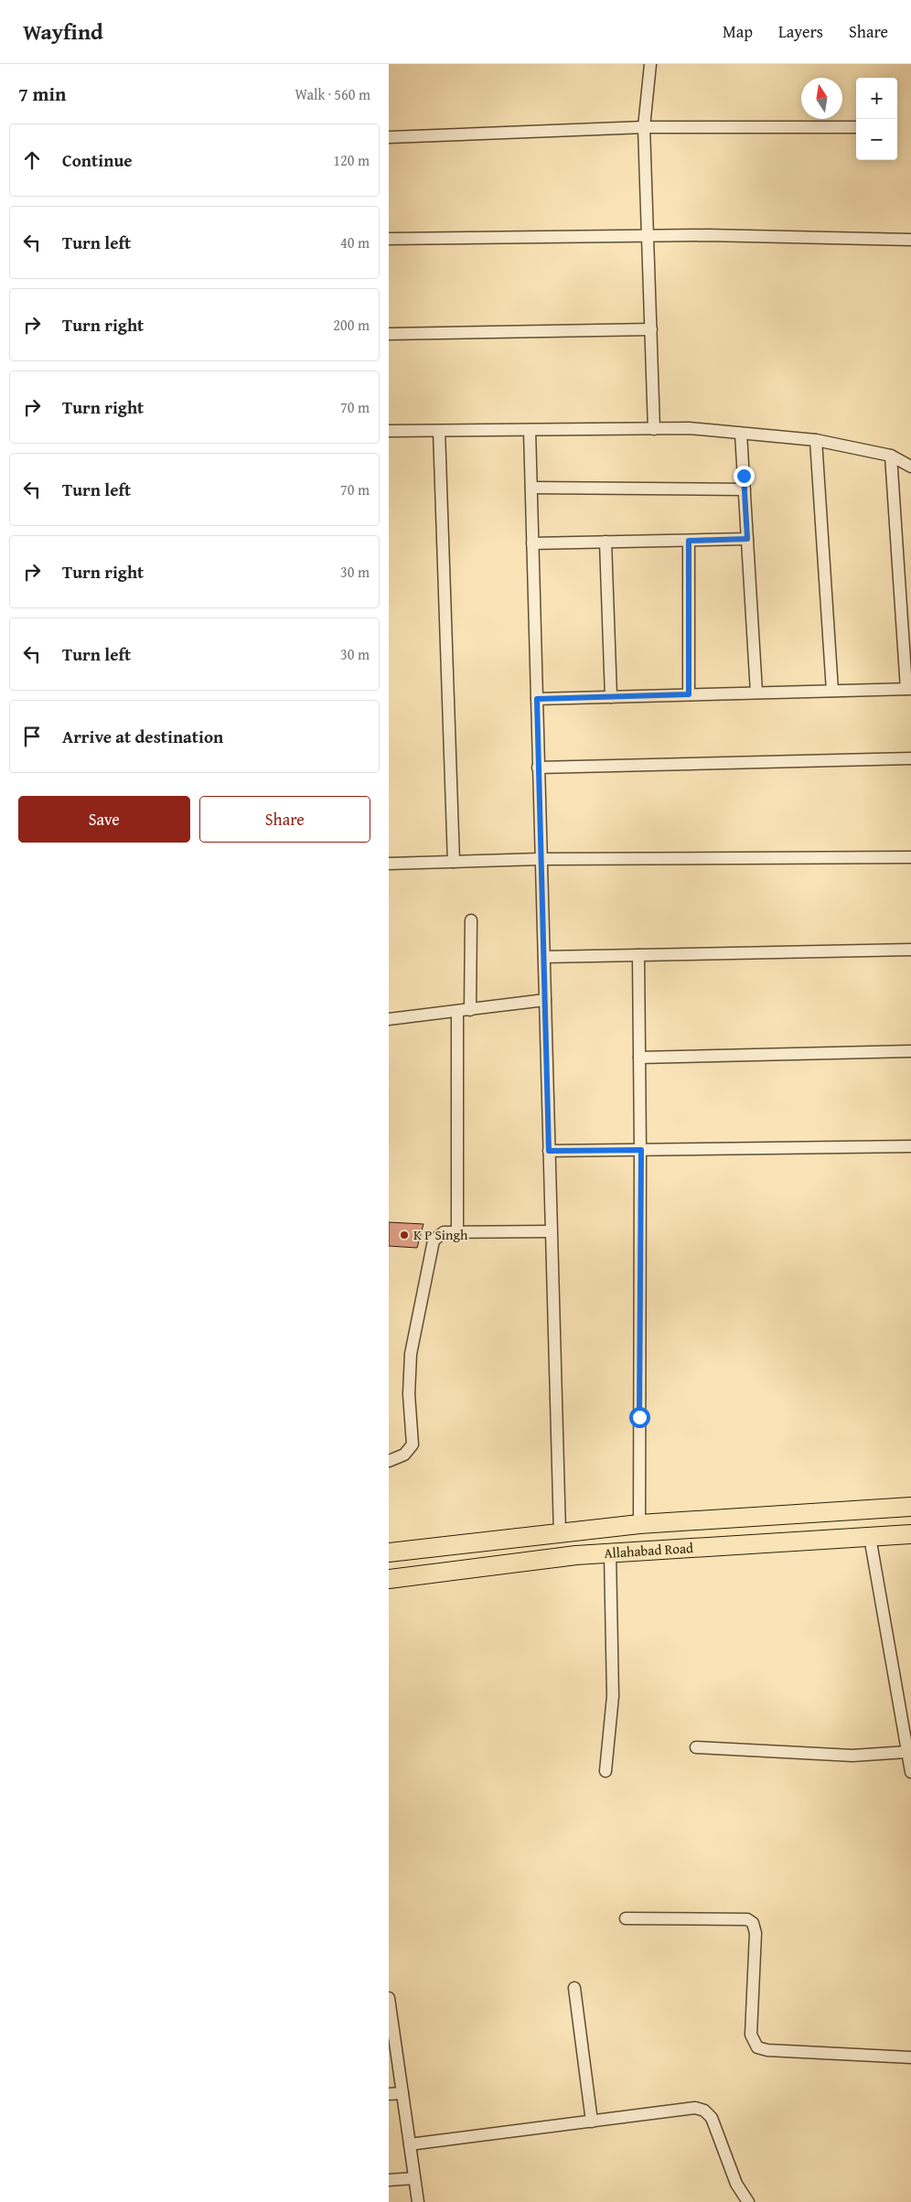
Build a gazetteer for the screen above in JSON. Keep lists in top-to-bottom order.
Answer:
{
  "streets": {
    "main road": ["Allahabad Road"]
  },
  "places": ["K P Singh"],
  "north": "top",
  "page": {
    "header": "Wayfind",
    "nav": ["Map", "Layers", "Share"],
    "heading": ["7 min", "Walk · 560 m"],
    "map_buttons": ["+", "−"],
    "list": [
      ["Continue", "120 m"],
      ["Turn left", "40 m"],
      ["Turn right", "200 m"],
      ["Turn right", "70 m"],
      ["Turn left", "70 m"],
      ["Turn right", "30 m"],
      ["Turn left", "30 m"],
      "Arrive at destination"
    ],
    "buttons": ["Save", "Share"]
  }
}
